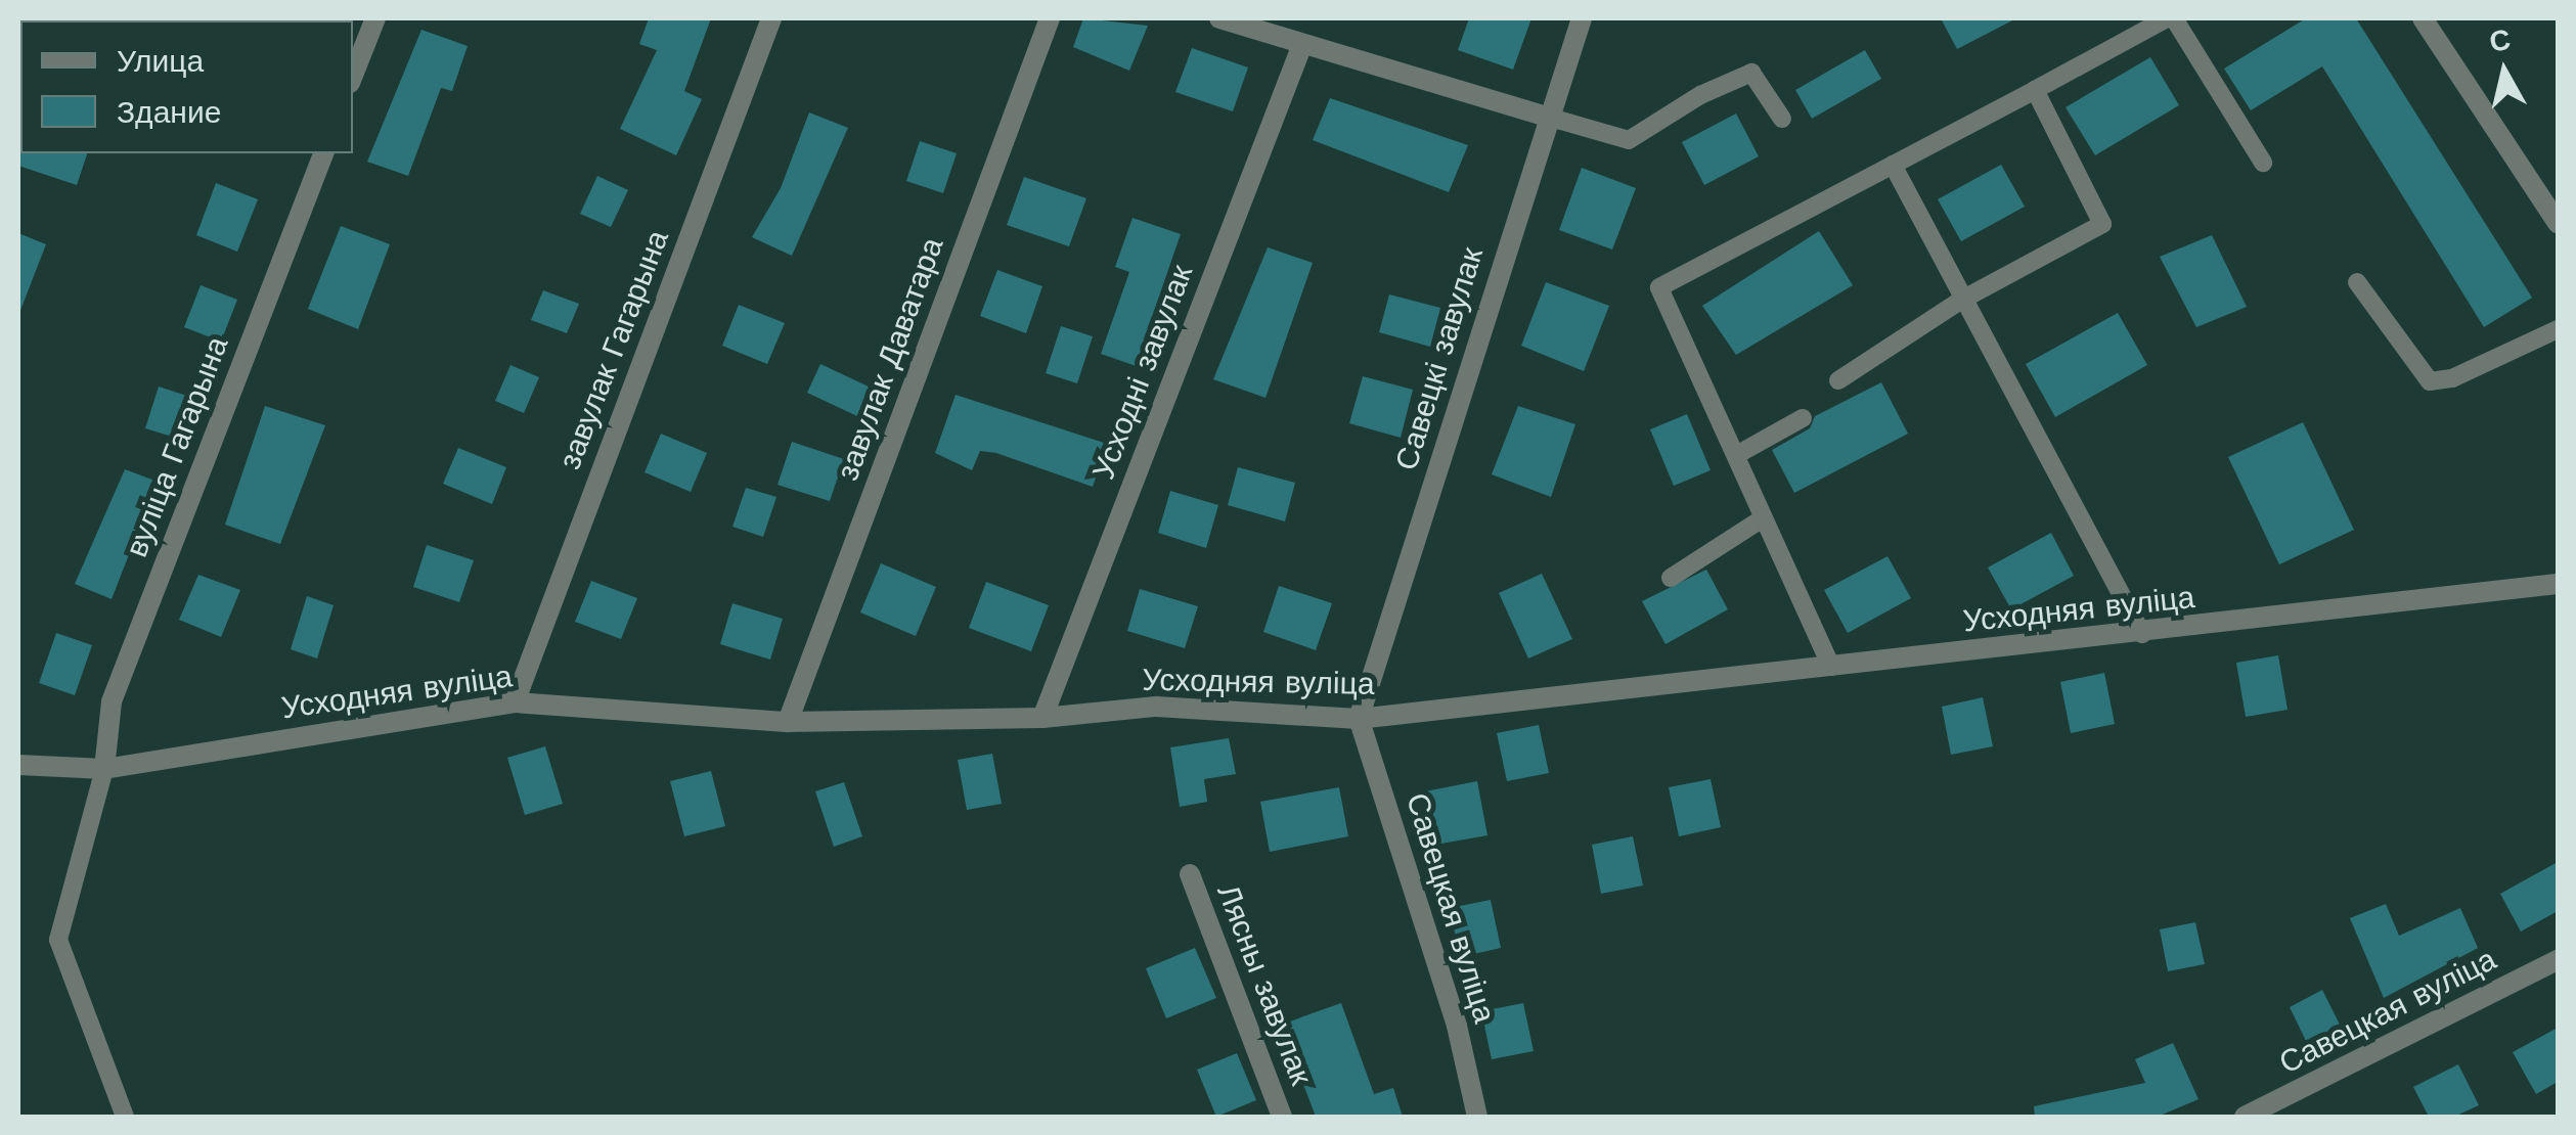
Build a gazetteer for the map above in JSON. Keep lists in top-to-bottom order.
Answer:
{
  "streets": {
    "street": [
      "завулак Гагарына",
      "завулак Даватара",
      "Савецкі завулак",
      "Усходні завулак",
      "вуліца Гагарына",
      "Усходняя вуліца",
      "Савецкая вуліца",
      "Лясны завулак"
    ]
  },
  "crossings": [
    ["завулак Гагарына", "Усходняя вуліца"],
    ["завулак Даватара", "Усходняя вуліца"],
    ["Савецкі завулак", "Усходняя вуліца"],
    ["Савецкі завулак", "Савецкая вуліца"],
    ["Усходні завулак", "Усходняя вуліца"],
    ["вуліца Гагарына", "Усходняя вуліца"],
    ["Усходняя вуліца", "Савецкая вуліца"]
  ],
  "legend": ["Улица", "Здание"],
  "north": "top"
}
